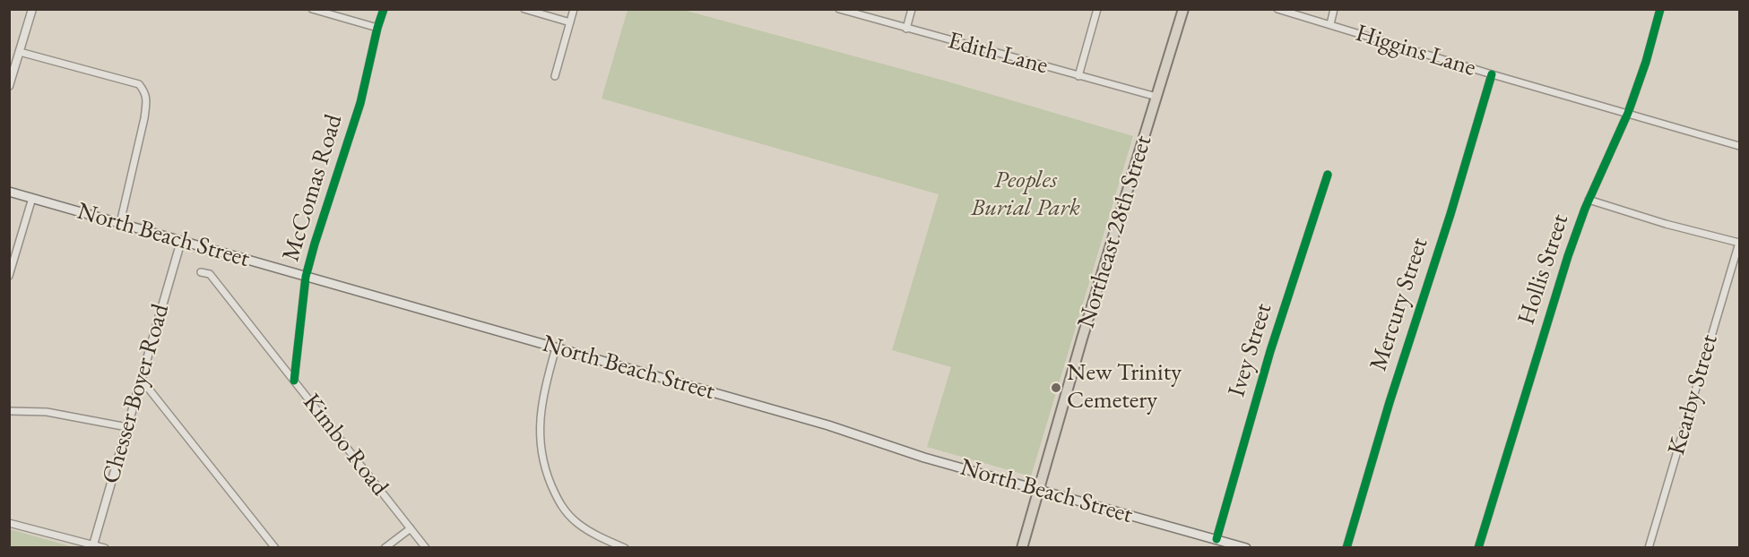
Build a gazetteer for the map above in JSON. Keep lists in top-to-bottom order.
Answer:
{
  "streets": {
    "main road": ["Northeast 28th Street", "North Beach Street"],
    "street": [
      "Higgins Lane",
      "Edith Lane",
      "McComas Road",
      "Hollis Street",
      "Mercury Street",
      "Ivey Street",
      "Chesser Boyer Road",
      "Kearby Street",
      "Kimbo Road"
    ]
  },
  "crossings": [
    ["Higgins Lane", "Hollis Street"],
    ["Higgins Lane", "Mercury Street"],
    ["Edith Lane", "Northeast 28th Street"],
    ["McComas Road", "North Beach Street"],
    ["McComas Road", "Kimbo Road"],
    ["Northeast 28th Street", "North Beach Street"],
    ["North Beach Street", "Ivey Street"],
    ["North Beach Street", "Chesser Boyer Road"]
  ],
  "parks": ["Peoples Burial Park"],
  "places": ["New Trinity Cemetery"]
}
